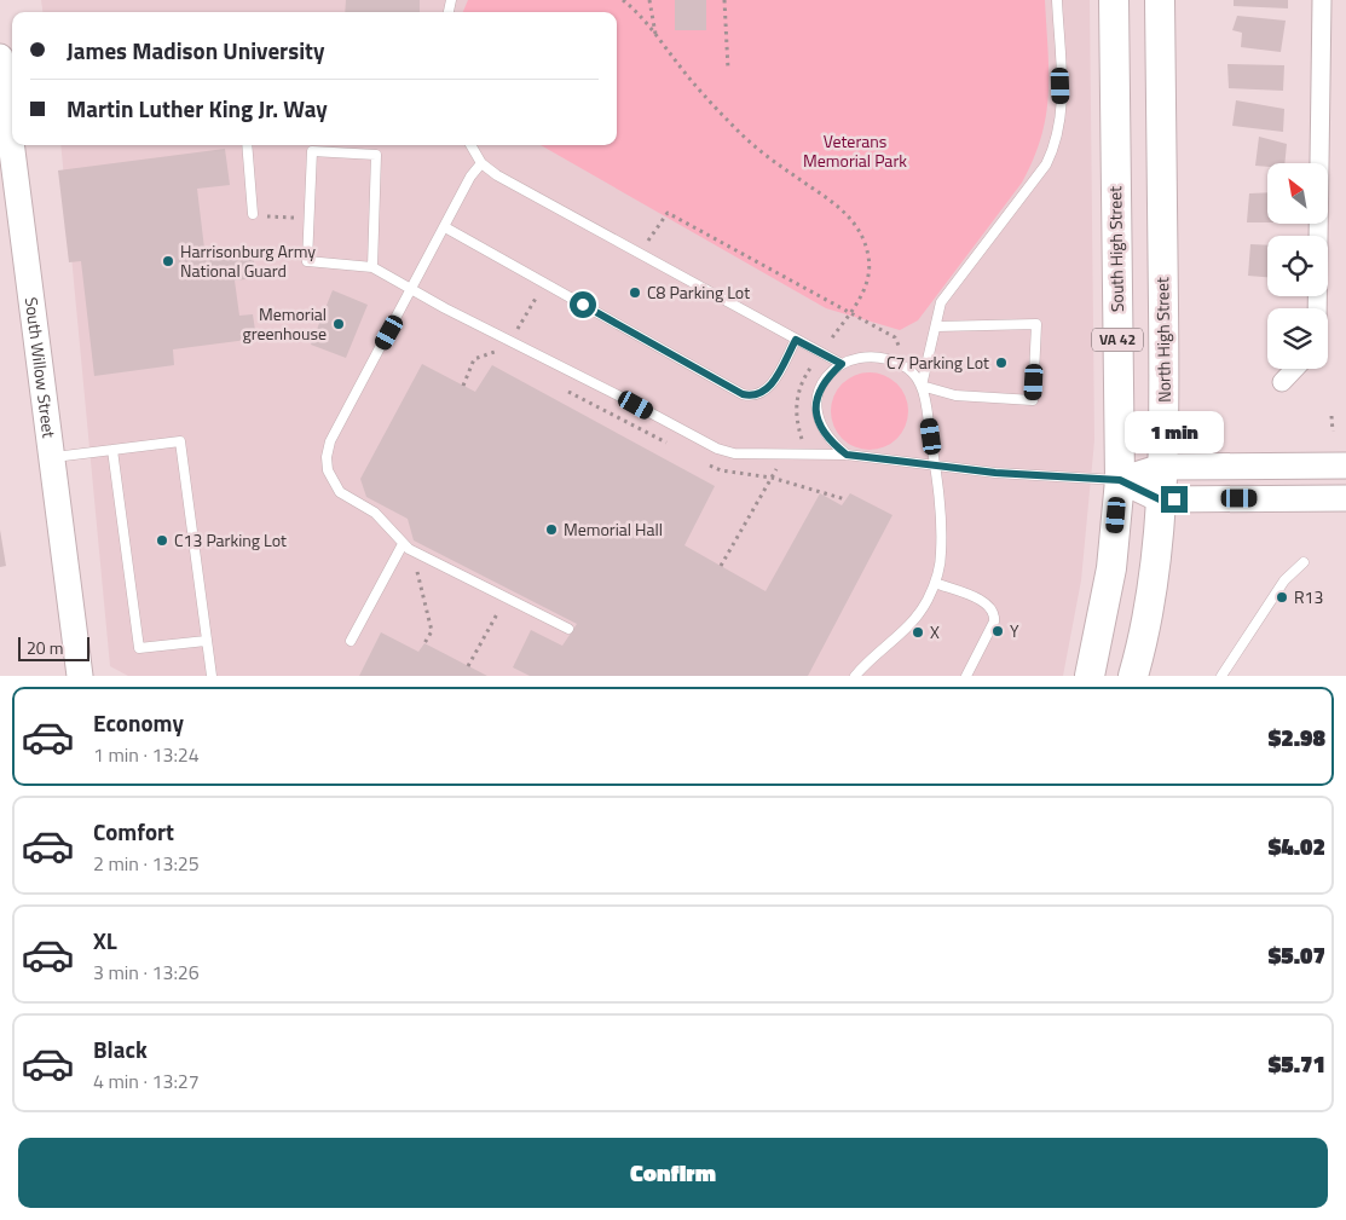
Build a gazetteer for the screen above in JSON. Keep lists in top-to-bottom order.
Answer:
{
  "streets": {
    "main road": ["South High Street", "VA 42", "North High Street"],
    "street": ["South Willow Street"]
  },
  "parks": ["Veterans Memorial Park"],
  "places": [
    "Harrisonburg Army National Guard",
    "C8 Parking Lot",
    "Memorial greenhouse",
    "C7 Parking Lot",
    "Memorial Hall",
    "C13 Parking Lot",
    "R13",
    "Y",
    "X"
  ],
  "scale_bar": "20 m",
  "north": "top left",
  "page": {
    "banner": ["James Madison University", "Martin Luther King Jr. Way"],
    "bubble": "1 min",
    "scale": "20 m",
    "list": [
      {
        "name": "Economy",
        "note": "1 min · 13:24",
        "value": "$2.98"
      },
      {
        "name": "Comfort",
        "note": "2 min · 13:25",
        "value": "$4.02"
      },
      {
        "name": "XL",
        "note": "3 min · 13:26",
        "value": "$5.07"
      },
      {
        "name": "Black",
        "note": "4 min · 13:27",
        "value": "$5.71"
      }
    ],
    "buttons": "Confirm"
  }
}
